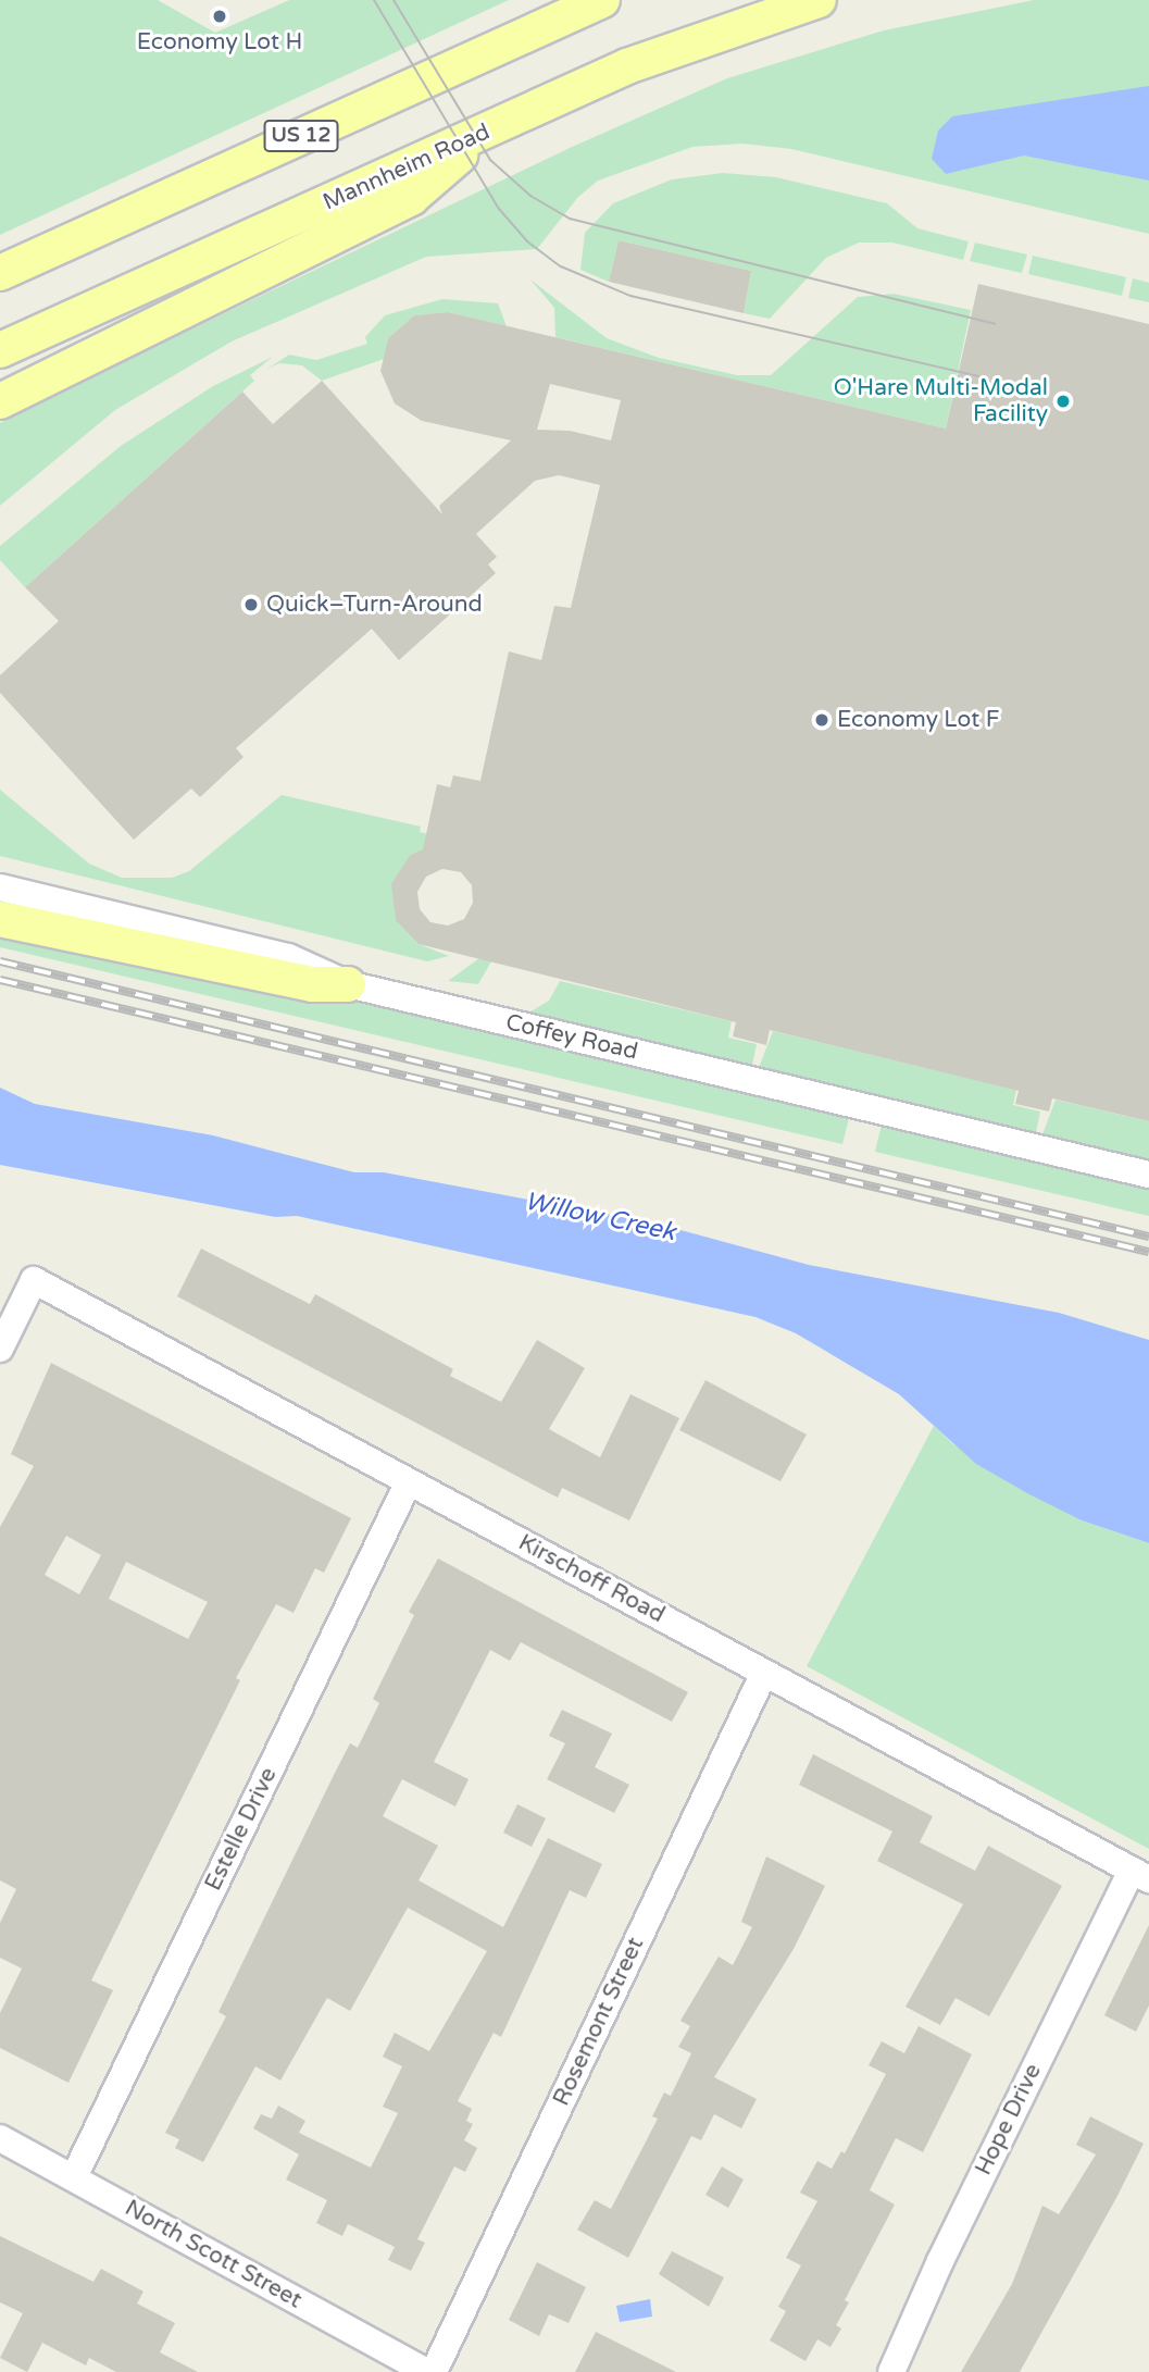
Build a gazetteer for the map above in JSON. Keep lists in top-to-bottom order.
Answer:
{
  "streets": {
    "main road": ["US 12", "Mannheim Road"],
    "street": [
      "Coffey Road",
      "Kirschoff Road",
      "Estelle Drive",
      "Rosemont Street",
      "Hope Drive",
      "North Scott Street"
    ]
  },
  "crossings": [
    ["Kirschoff Road", "Estelle Drive"],
    ["Kirschoff Road", "Rosemont Street"],
    ["Kirschoff Road", "Hope Drive"],
    ["Estelle Drive", "North Scott Street"]
  ],
  "water": ["Willow Creek"],
  "places": [
    "Economy Lot H",
    "O'Hare Multi-Modal Facility",
    "Quick–Turn-Around",
    "Economy Lot F"
  ]
}
